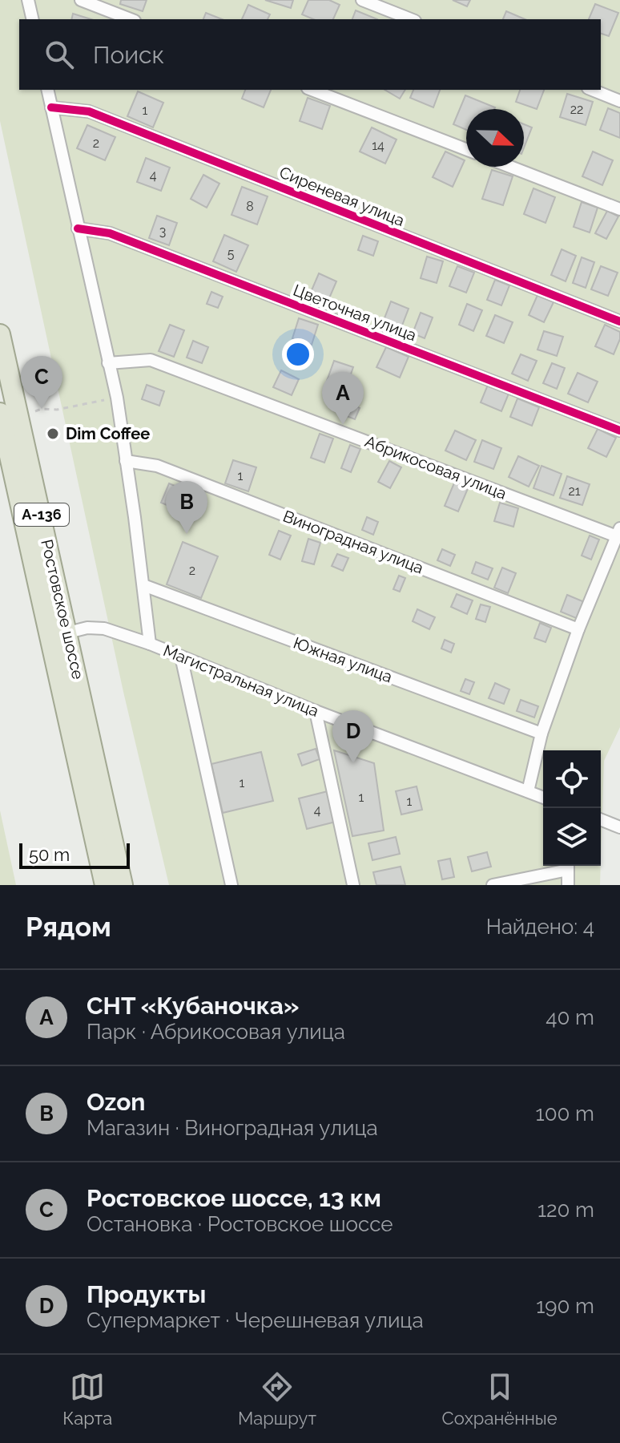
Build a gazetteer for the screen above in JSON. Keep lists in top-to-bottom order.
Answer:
{
  "streets": {
    "highway": ["А-136", "Ростовское шоссе"],
    "street": [
      "Сиреневая улица",
      "Цветочная улица",
      "Абрикосовая улица",
      "Виноградная улица",
      "Южная улица",
      "Магистральная улица"
    ]
  },
  "crossings": [
    ["Ростовское шоссе", "Магистральная улица"]
  ],
  "places": ["Dim Coffee"],
  "house_numbers": [
    "22",
    "1",
    "2",
    "14",
    "4",
    "8",
    "3",
    "5",
    "1",
    "21",
    "2",
    "1",
    "1",
    "1",
    "4"
  ],
  "scale_bar": "50 m",
  "north": "right",
  "page": {
    "search": "Поиск",
    "pins": [
      "C",
      "A",
      "B",
      "D"
    ],
    "scale": "50 m",
    "heading": ["Рядом", "Найдено: 4"],
    "list": [
      {
        "mark": "A",
        "name": "СНТ «Кубаночка»",
        "note": "Парк · Абрикосовая улица",
        "value": "40 m"
      },
      {
        "mark": "B",
        "name": "Ozon",
        "note": "Магазин · Виноградная улица",
        "value": "100 m"
      },
      {
        "mark": "C",
        "name": "Ростовское шоссе, 13 км",
        "note": "Остановка · Ростовское шоссе",
        "value": "120 m"
      },
      {
        "mark": "D",
        "name": "Продукты",
        "note": "Супермаркет · Черешневая улица",
        "value": "190 m"
      }
    ],
    "nav": ["Карта", "Маршрут", "Сохранённые"]
  }
}
